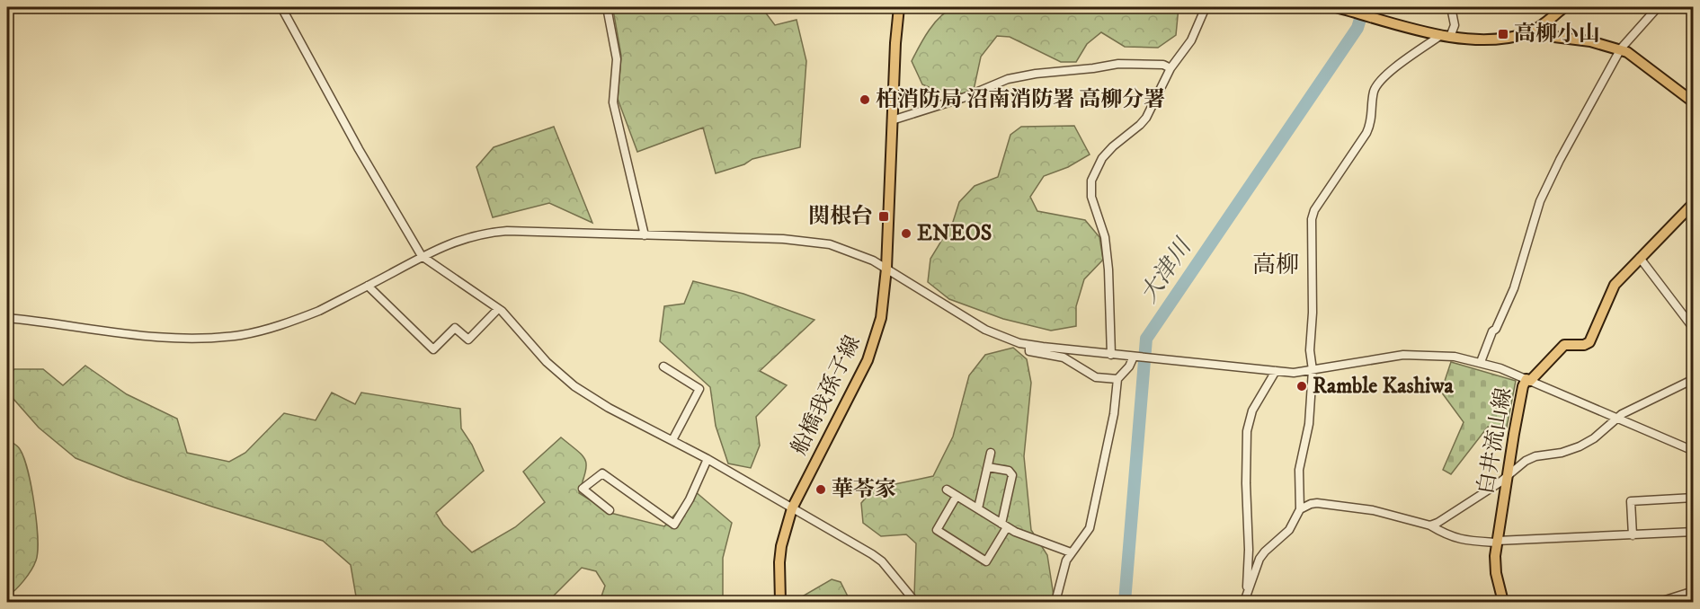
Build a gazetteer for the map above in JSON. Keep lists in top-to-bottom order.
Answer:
{
  "streets": {
    "main road": ["船橋我孫子線", "白井流山線"]
  },
  "districts": ["高柳"],
  "water": ["大津川"],
  "places": {
    "transit": ["高柳小山", "関根台"],
    "other": [
      "柏消防局 沼南消防署 高柳分署",
      "ENEOS",
      "Ramble Kashiwa",
      "華苓家"
    ]
  }
}
